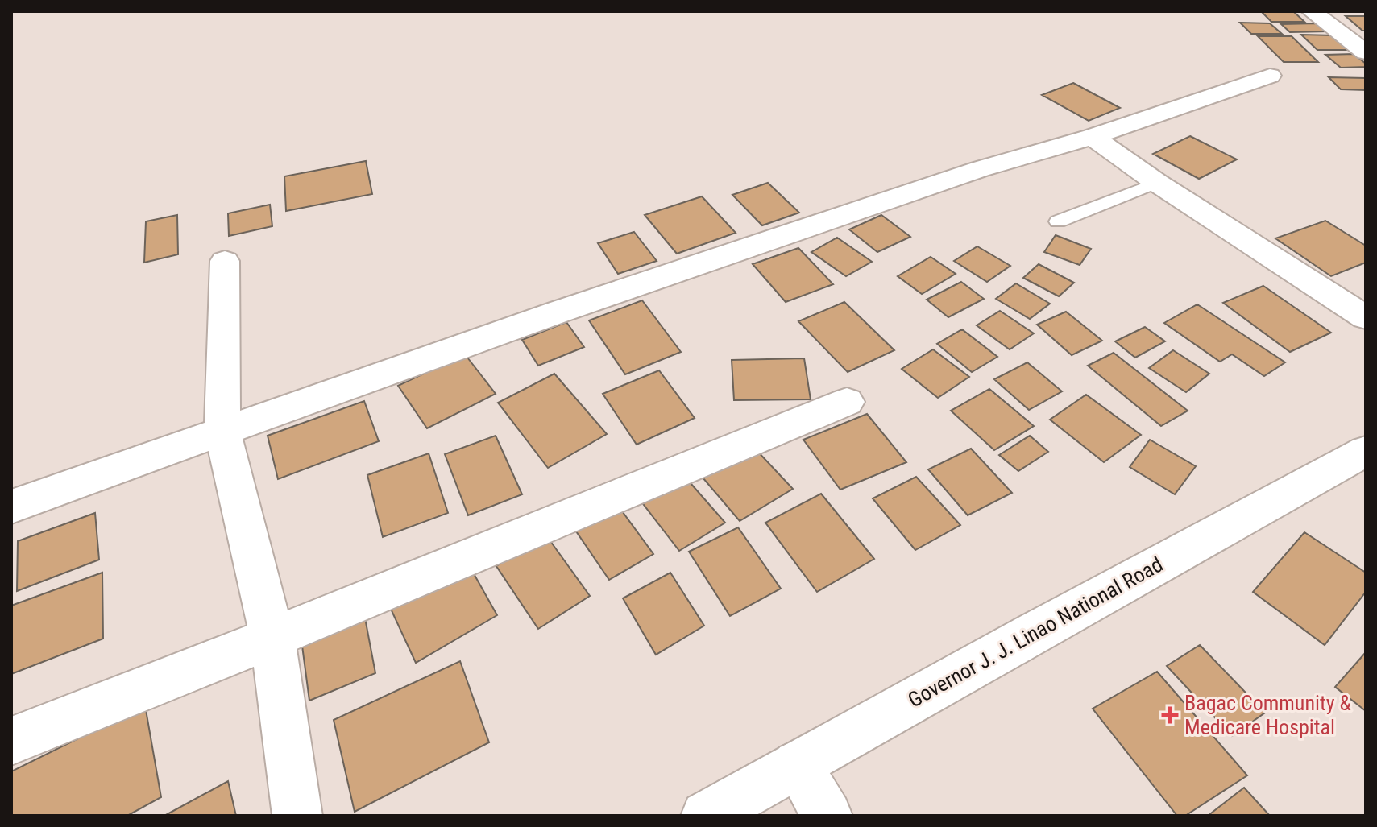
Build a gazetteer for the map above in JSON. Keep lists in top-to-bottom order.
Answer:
{
  "streets": {
    "street": ["Governor J. J. Linao National Road"]
  },
  "places": {
    "health": ["Bagac Community & Medicare Hospital"]
  }
}
